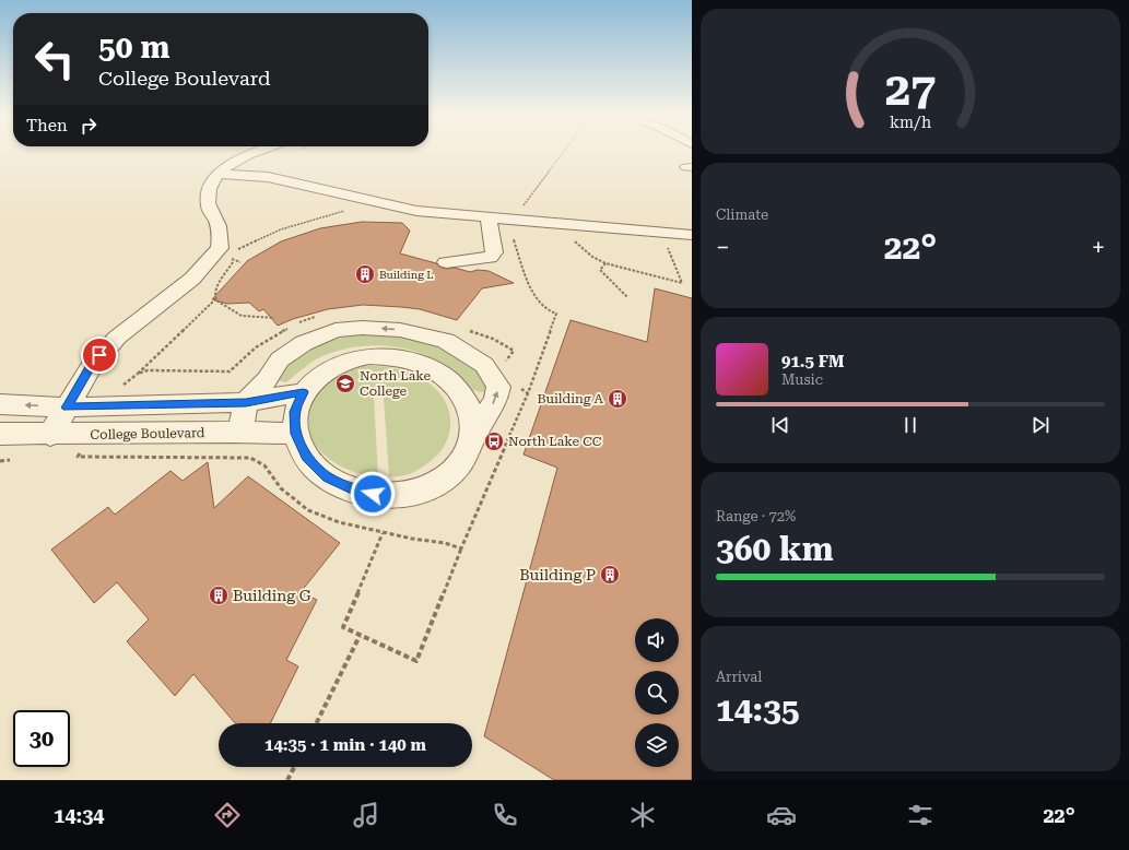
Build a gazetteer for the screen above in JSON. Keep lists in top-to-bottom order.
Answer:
{
  "streets": {
    "street": ["College Boulevard"]
  },
  "places": {
    "building": [
      "Building L",
      "Building A",
      "Building P",
      "Building G"
    ],
    "school or university": ["North Lake College"],
    "bus stop": ["North Lake CC"]
  },
  "page": {
    "turn": ["50 m", "College Boulevard"],
    "then": "Then",
    "tile": [
      "Climate",
      ["Range · 72%", "360 km"],
      ["Arrival", "14:35"]
    ],
    "heat": ["−", "22°", "+"],
    "song": ["91.5 FM", "Music"],
    "limit": "30",
    "trip": "14:35 · 1 min · 140 m",
    "tabs": ["14:34", "22°"],
    "gauge": ["27", "km/h"]
  }
}
